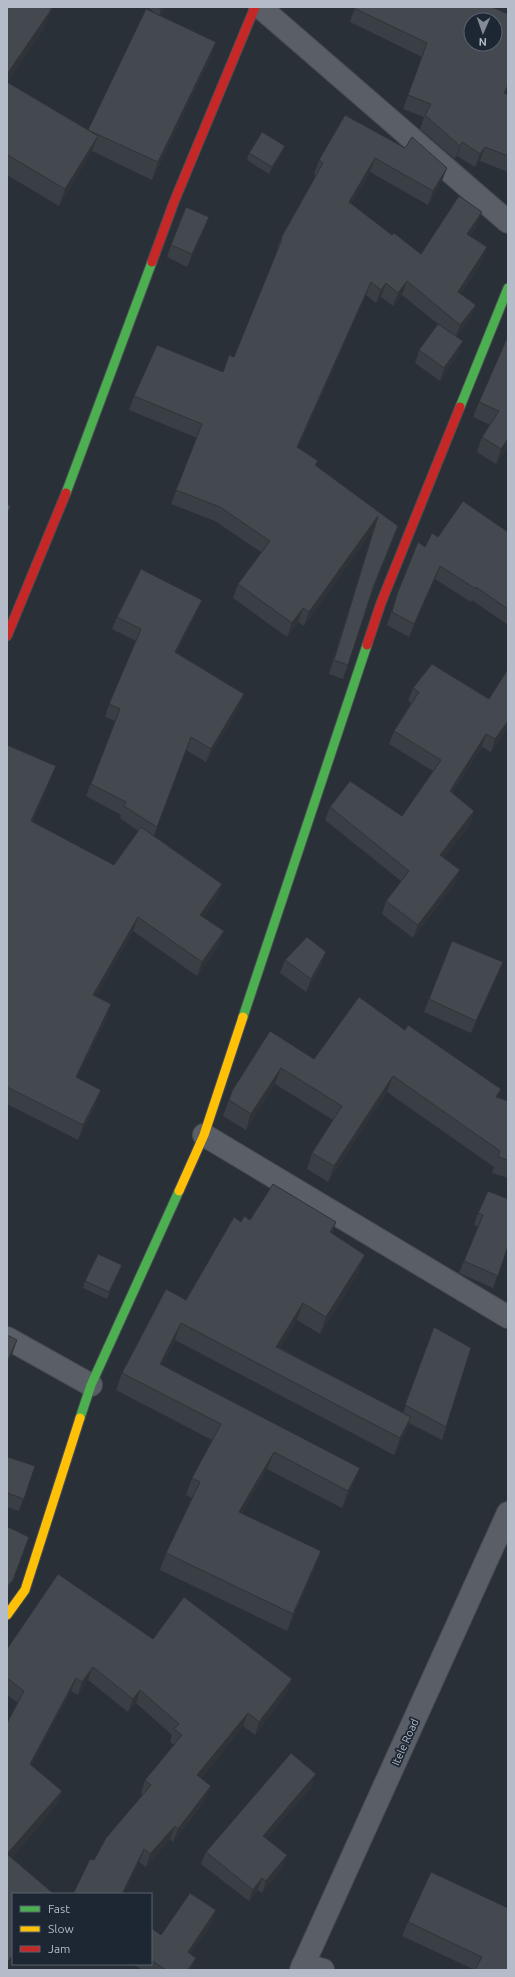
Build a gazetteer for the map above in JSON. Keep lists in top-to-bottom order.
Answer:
{
  "streets": {
    "street": ["Itele Road"]
  },
  "legend": ["Fast", "Slow", "Jam"],
  "north": "bottom"
}
